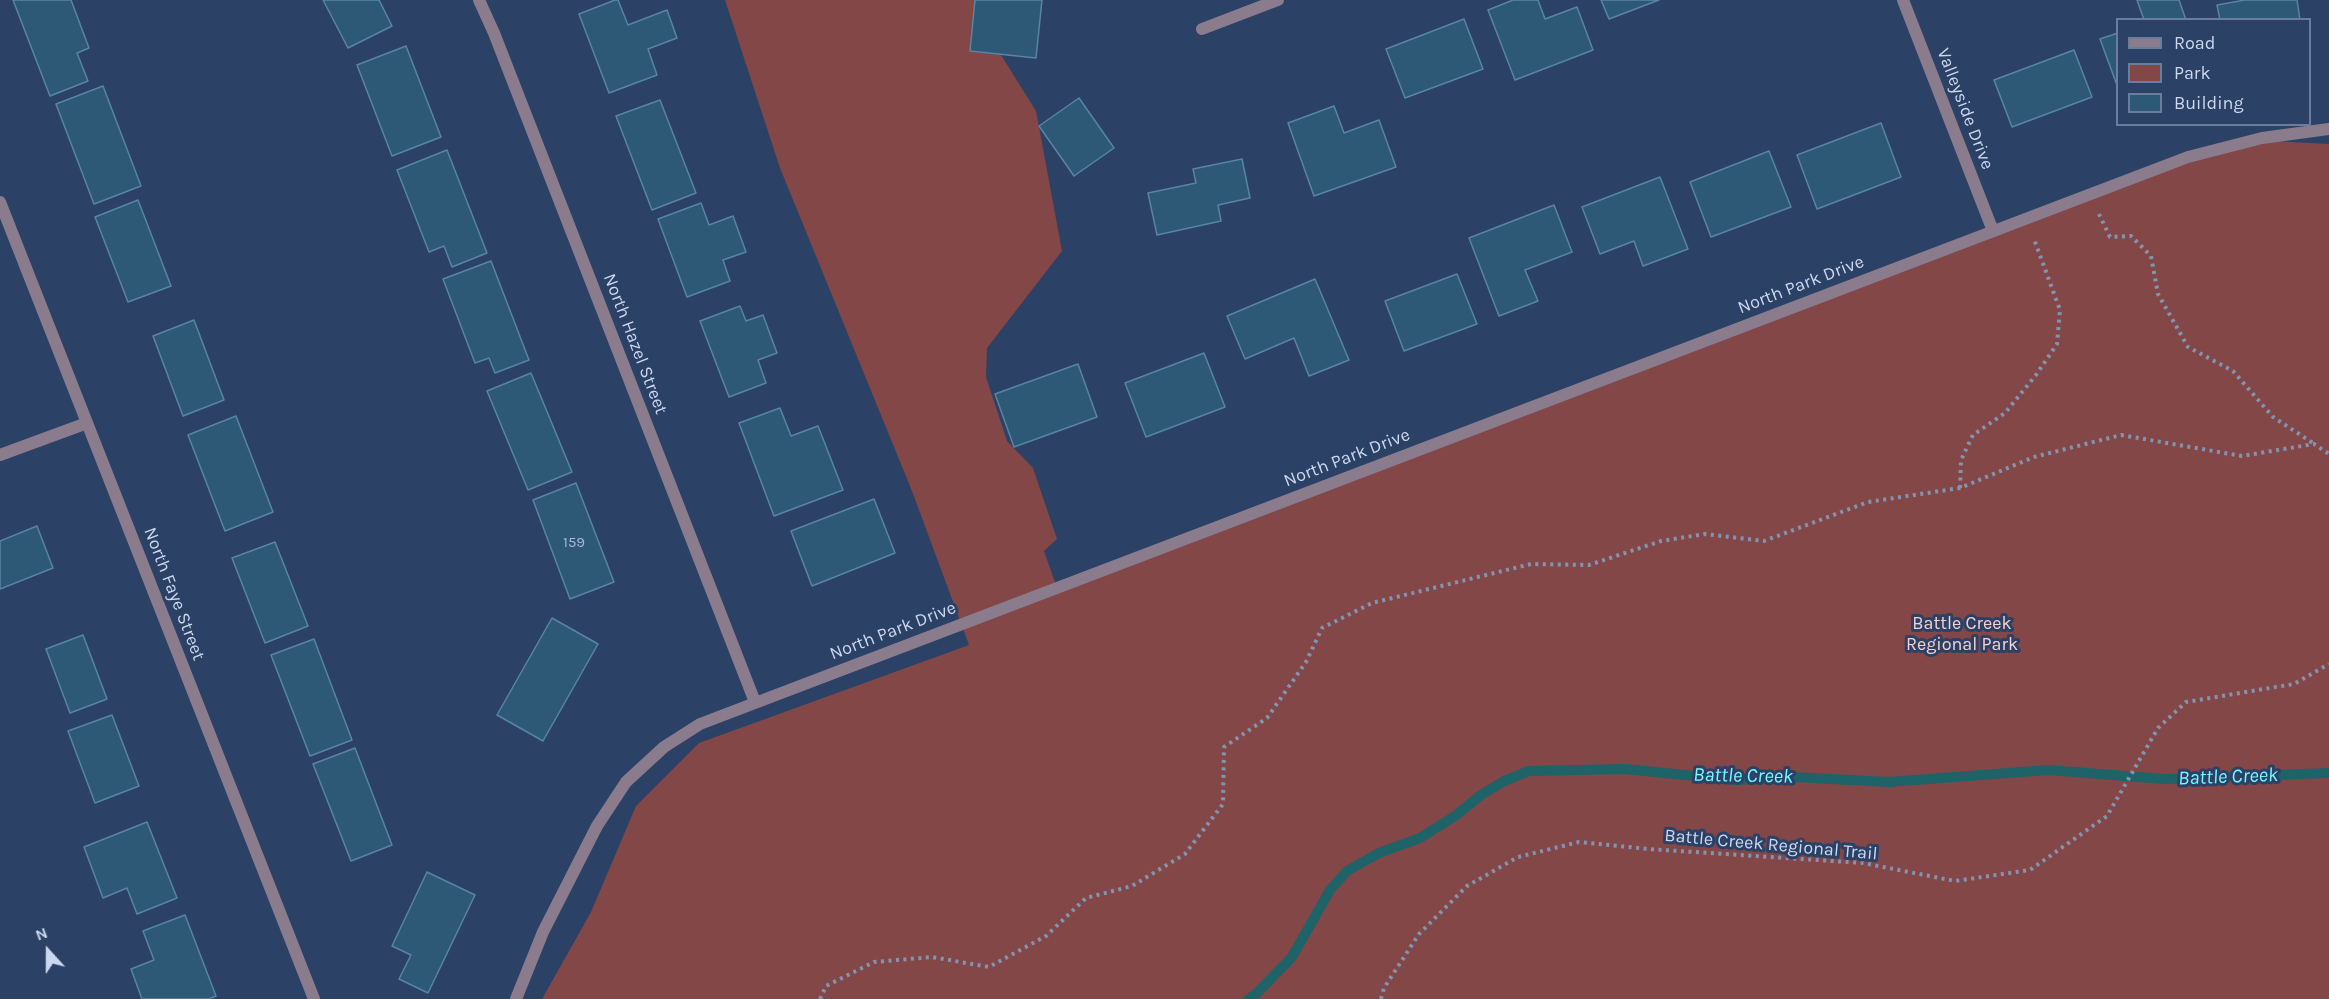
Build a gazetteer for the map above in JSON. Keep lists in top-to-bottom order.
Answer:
{
  "streets": {
    "street": [
      "Valleyside Drive",
      "North Park Drive",
      "North Hazel Street",
      "North Faye Street"
    ],
    "path": ["Battle Creek Regional Trail"]
  },
  "crossings": [
    ["Valleyside Drive", "North Park Drive"],
    ["North Park Drive", "North Hazel Street"]
  ],
  "water": ["Battle Creek"],
  "parks": ["Battle Creek Regional Park"],
  "house_numbers": ["159"],
  "legend": ["Road", "Park", "Building"],
  "north": "top"
}
